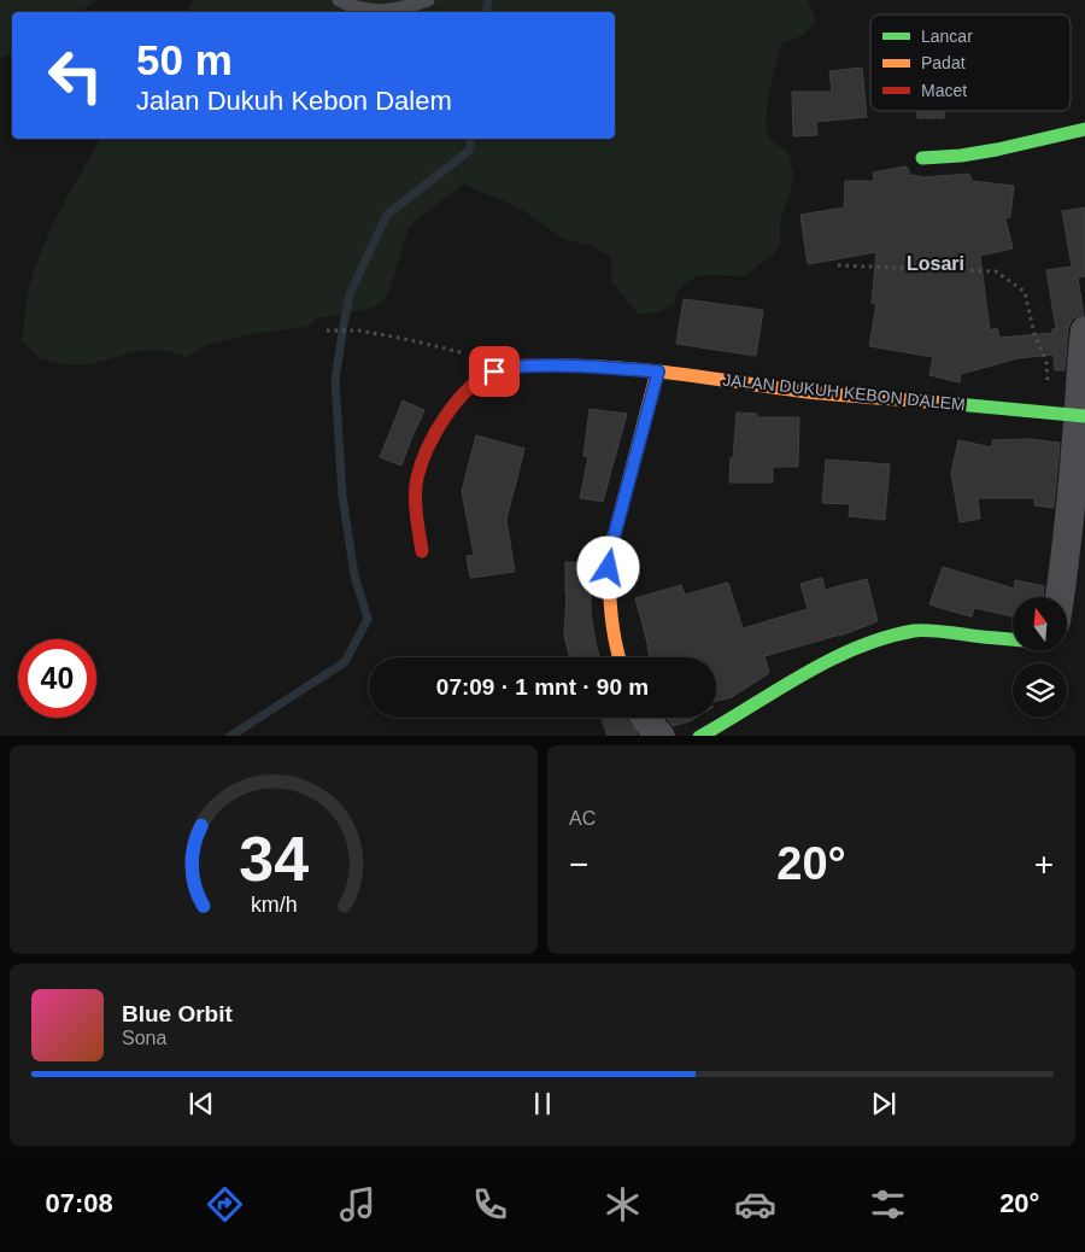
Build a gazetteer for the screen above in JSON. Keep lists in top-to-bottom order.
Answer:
{
  "streets": {
    "street": ["JALAN DUKUH KEBON DALEM"]
  },
  "districts": ["Losari"],
  "legend": ["Lancar", "Padat", "Macet"],
  "north": "top",
  "page": {
    "turn": ["50 m", "Jalan Dukuh Kebon Dalem"],
    "limit": "40",
    "trip": "07:09 · 1 mnt · 90 m",
    "tile": "AC",
    "heat": ["−", "20°", "+"],
    "song": ["Blue Orbit", "Sona"],
    "tabs": ["07:08", "20°"],
    "gauge": ["34", "km/h"]
  }
}
